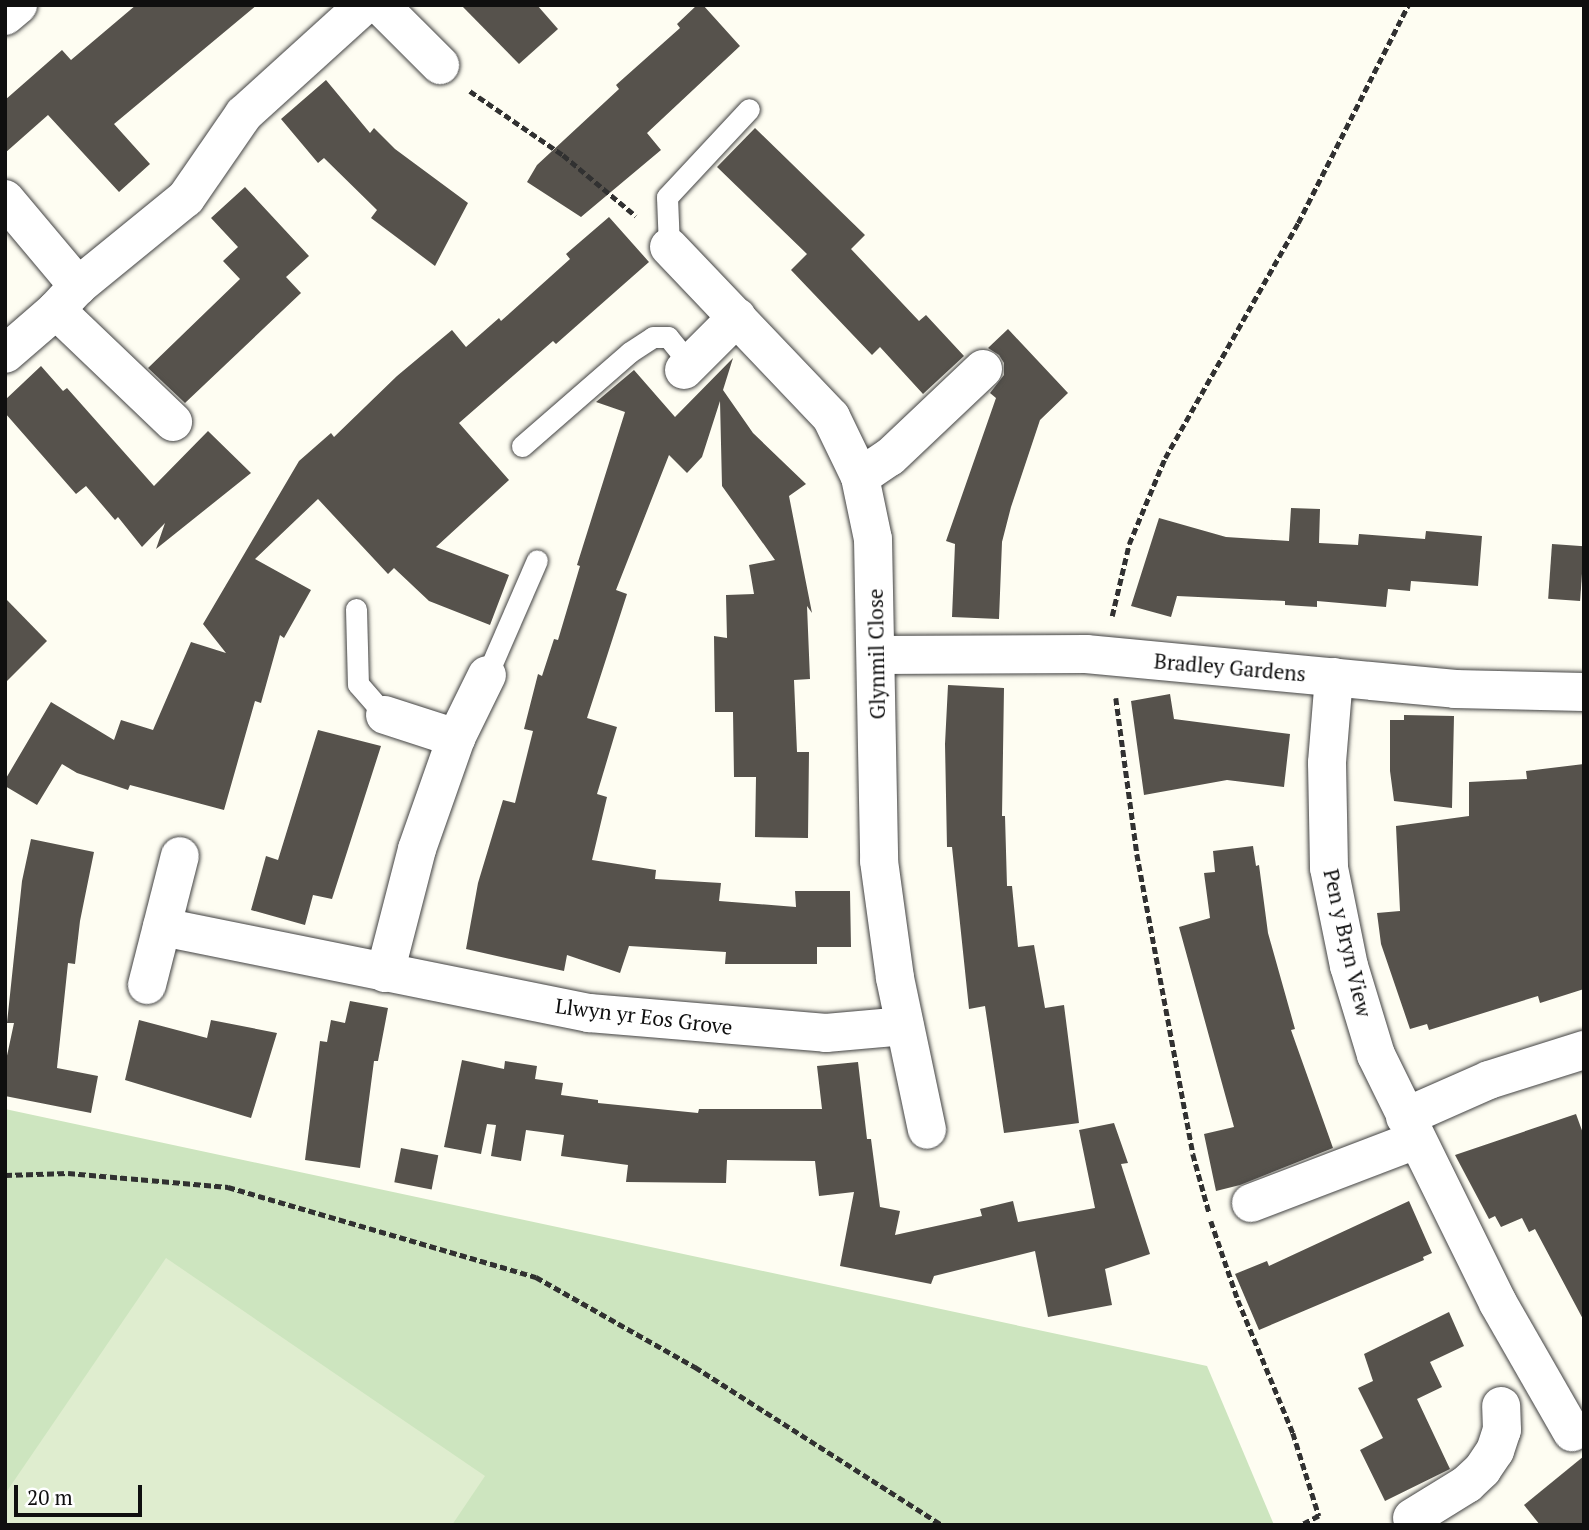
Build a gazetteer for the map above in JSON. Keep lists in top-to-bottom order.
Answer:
{
  "streets": {
    "street": [
      "Glynmil Close",
      "Bradley Gardens",
      "Pen y Bryn View",
      "Llwyn yr Eos Grove"
    ]
  },
  "crossings": [
    ["Glynmil Close", "Bradley Gardens"],
    ["Glynmil Close", "Llwyn yr Eos Grove"],
    ["Bradley Gardens", "Pen y Bryn View"]
  ],
  "scale_bar": "20 m"
}
